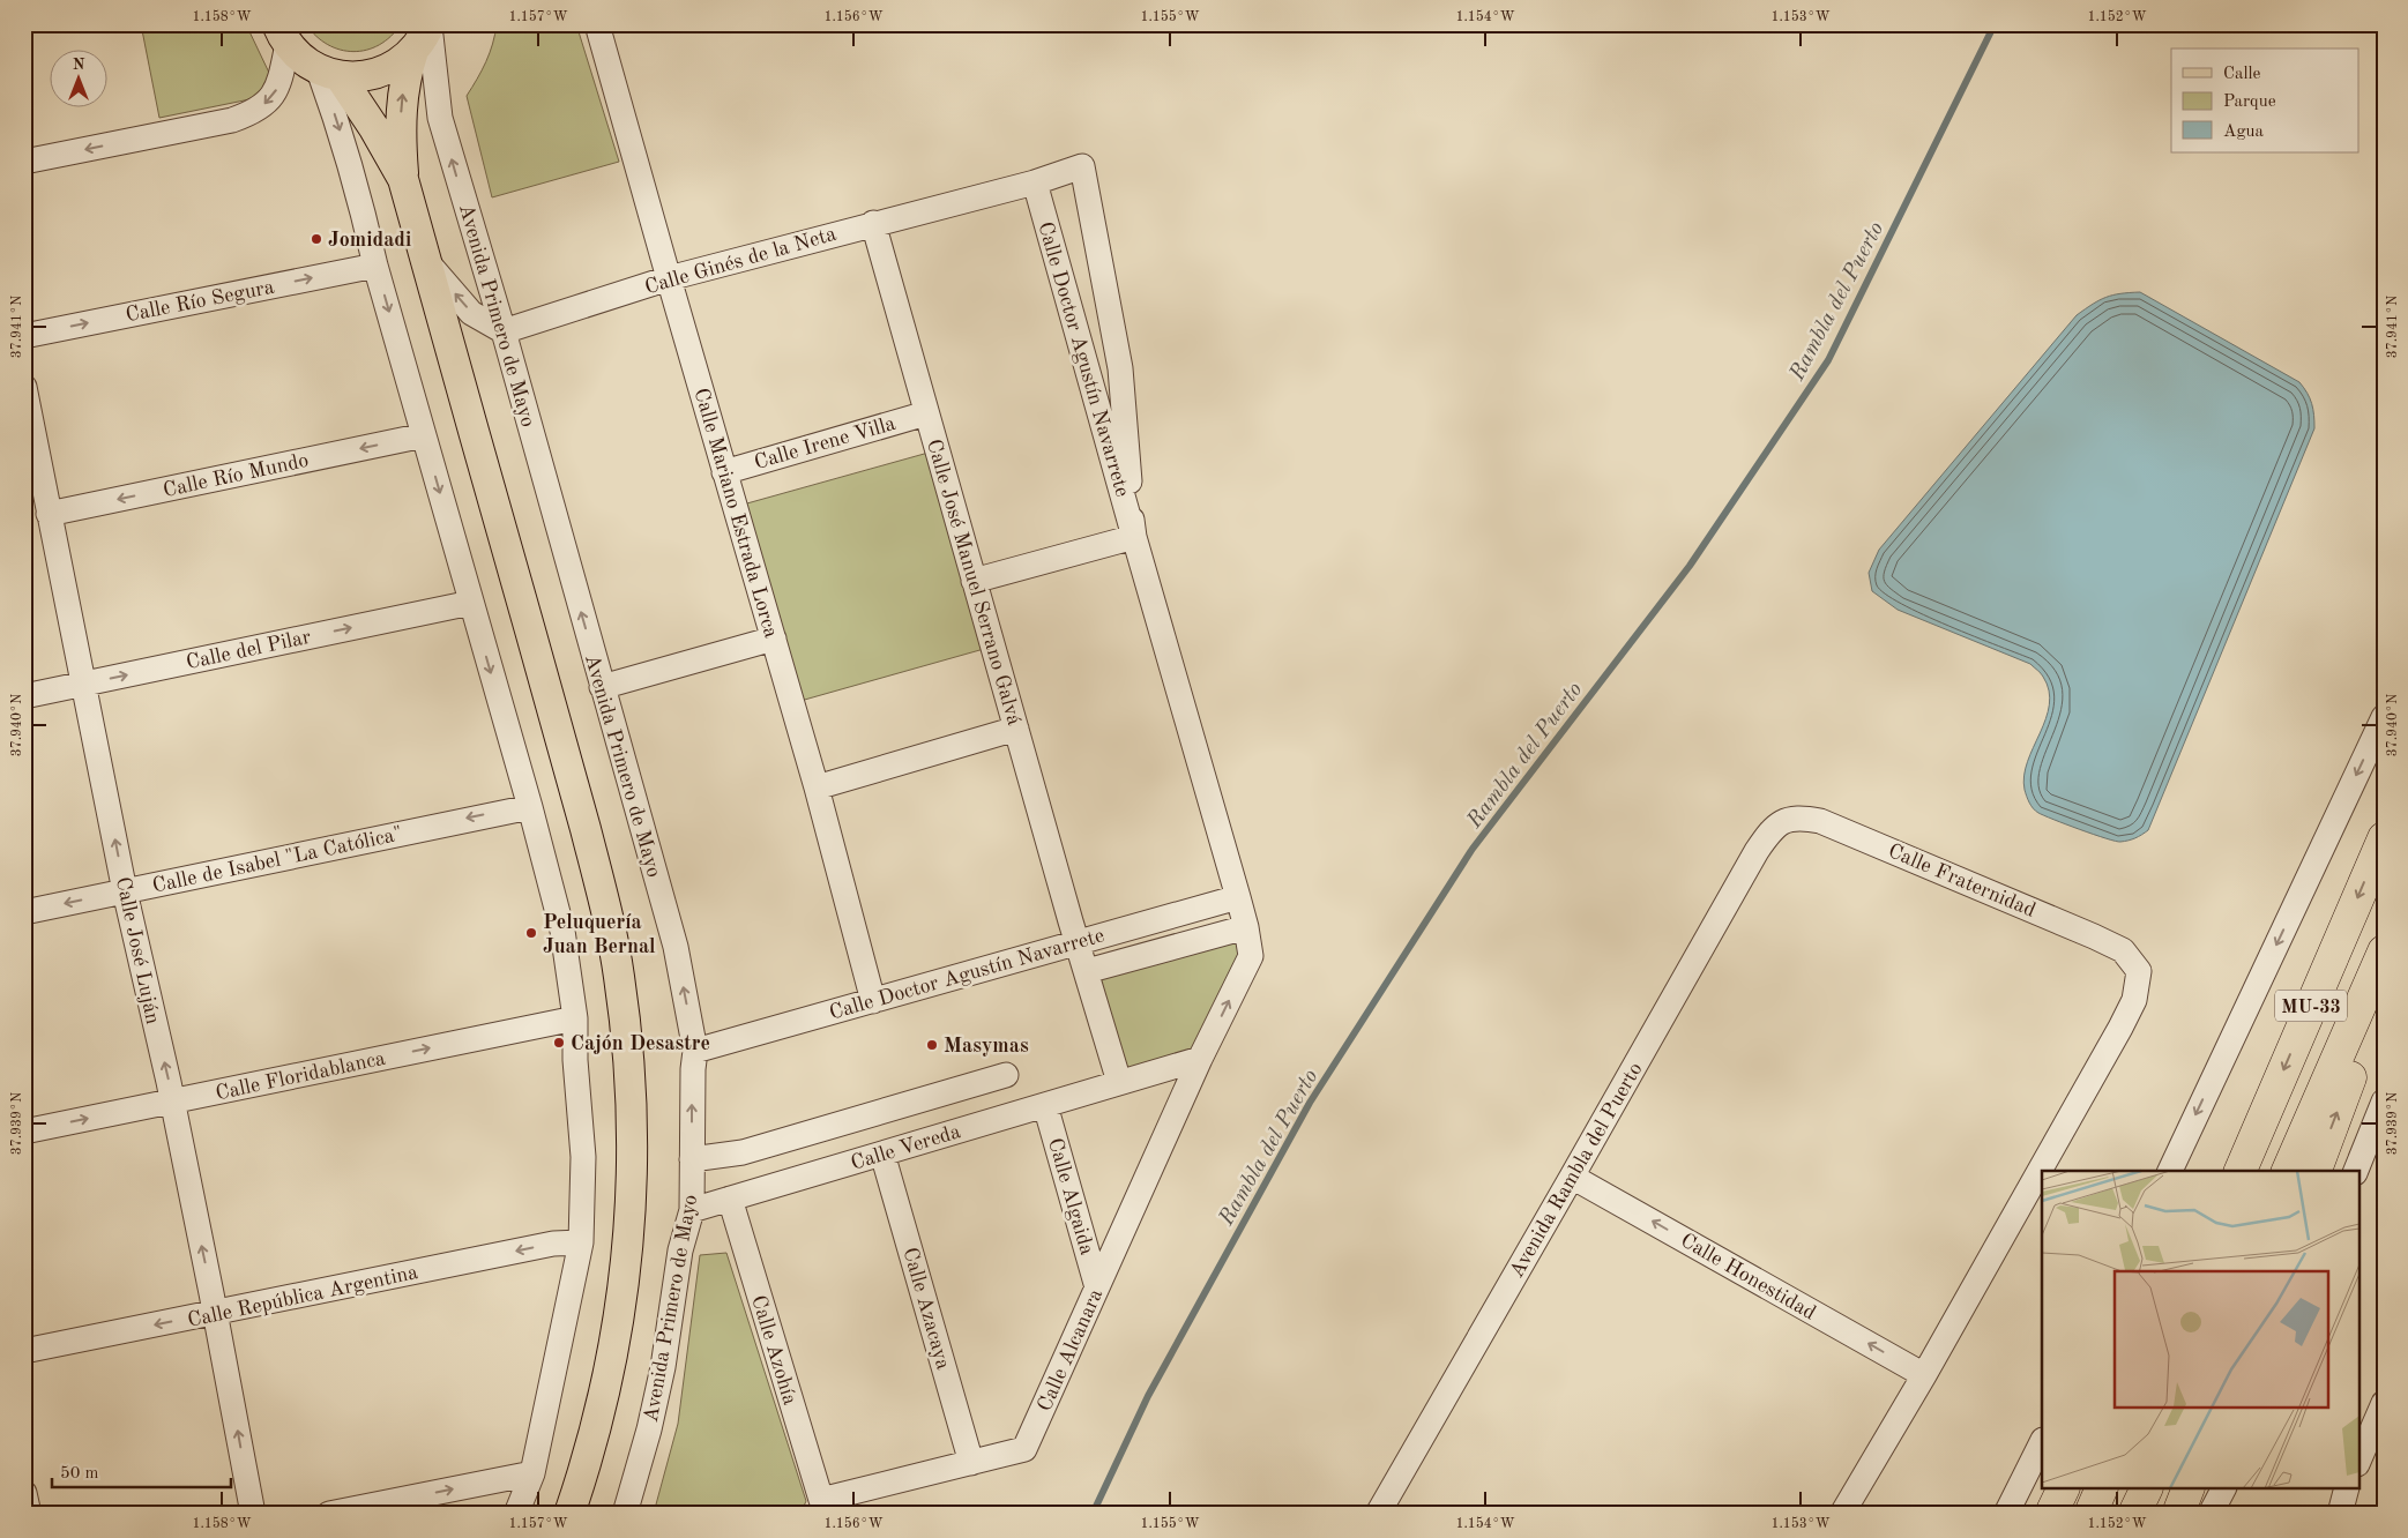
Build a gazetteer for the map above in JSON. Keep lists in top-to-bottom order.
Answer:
{
  "streets": {
    "highway": ["MU-33"],
    "street": [
      "Calle Ginés de la Neta",
      "Calle Río Segura",
      "Avenida Primero de Mayo",
      "Calle Doctor Agustín Navarrete",
      "Calle Irene Villa",
      "Calle Río Mundo",
      "Calle Mariano Estrada Lorca",
      "Calle José Manuel Serrano Galvá",
      "Calle del Pilar",
      "Calle de Isabel \"La Católica\"",
      "Calle Fraternidad",
      "Calle José Luján",
      "Calle Floridablanca",
      "Calle Vereda",
      "Avenida Rambla del Puerto",
      "Calle Algaida",
      "Calle Honestidad",
      "Calle República Argentina",
      "Calle Azacaya",
      "Calle Azohía",
      "Calle Alcanara"
    ]
  },
  "crossings": [
    ["Calle Ginés de la Neta", "Avenida Primero de Mayo"],
    ["Calle Ginés de la Neta", "Calle Doctor Agustín Navarrete"],
    ["Calle Ginés de la Neta", "Calle Mariano Estrada Lorca"],
    ["Calle Ginés de la Neta", "Calle José Manuel Serrano Galvá"],
    ["Avenida Primero de Mayo", "Calle Doctor Agustín Navarrete"],
    ["Avenida Primero de Mayo", "Calle Vereda"],
    ["Calle Doctor Agustín Navarrete", "Calle Mariano Estrada Lorca"],
    ["Calle Doctor Agustín Navarrete", "Calle José Manuel Serrano Galvá"],
    ["Calle Doctor Agustín Navarrete", "Calle Alcanara"],
    ["Calle Irene Villa", "Calle Mariano Estrada Lorca"],
    ["Calle Irene Villa", "Calle José Manuel Serrano Galvá"],
    ["Calle Río Mundo", "Calle José Luján"],
    ["Calle José Manuel Serrano Galvá", "Calle Vereda"],
    ["Calle del Pilar", "Calle José Luján"],
    ["Calle de Isabel \"La Católica\"", "Calle José Luján"],
    ["Calle Fraternidad", "Avenida Rambla del Puerto"],
    ["Calle Fraternidad", "Calle Honestidad"],
    ["Calle José Luján", "Calle Floridablanca"],
    ["Calle José Luján", "Calle República Argentina"],
    ["Calle Vereda", "Calle Algaida"],
    ["Calle Vereda", "Calle Azacaya"],
    ["Calle Vereda", "Calle Azohía"],
    ["Calle Vereda", "Calle Alcanara"],
    ["Avenida Rambla del Puerto", "Calle Honestidad"],
    ["Calle Algaida", "Calle Alcanara"],
    ["Calle Azacaya", "Calle Alcanara"],
    ["Calle Azohía", "Calle Alcanara"]
  ],
  "one_way": [
    "Calle Río Segura",
    "Calle Río Mundo",
    "Calle del Pilar",
    "Calle de Isabel \"La Católica\"",
    "Calle José Luján",
    "Calle Floridablanca",
    "Calle Honestidad",
    "Calle República Argentina"
  ],
  "water": ["Rambla del Puerto"],
  "places": [
    "Jomidadi",
    "Peluquería Juan Bernal",
    "Cajón Desastre",
    "Masymas"
  ],
  "legend": ["Calle", "Parque", "Agua"],
  "scale_bar": "50 m",
  "north": "top",
  "coordinates": [
    "1.158°W",
    "1.157°W",
    "1.156°W",
    "1.155°W",
    "1.154°W",
    "1.153°W",
    "1.152°W",
    "37.941°N",
    "37.940°N",
    "37.939°N"
  ]
}
